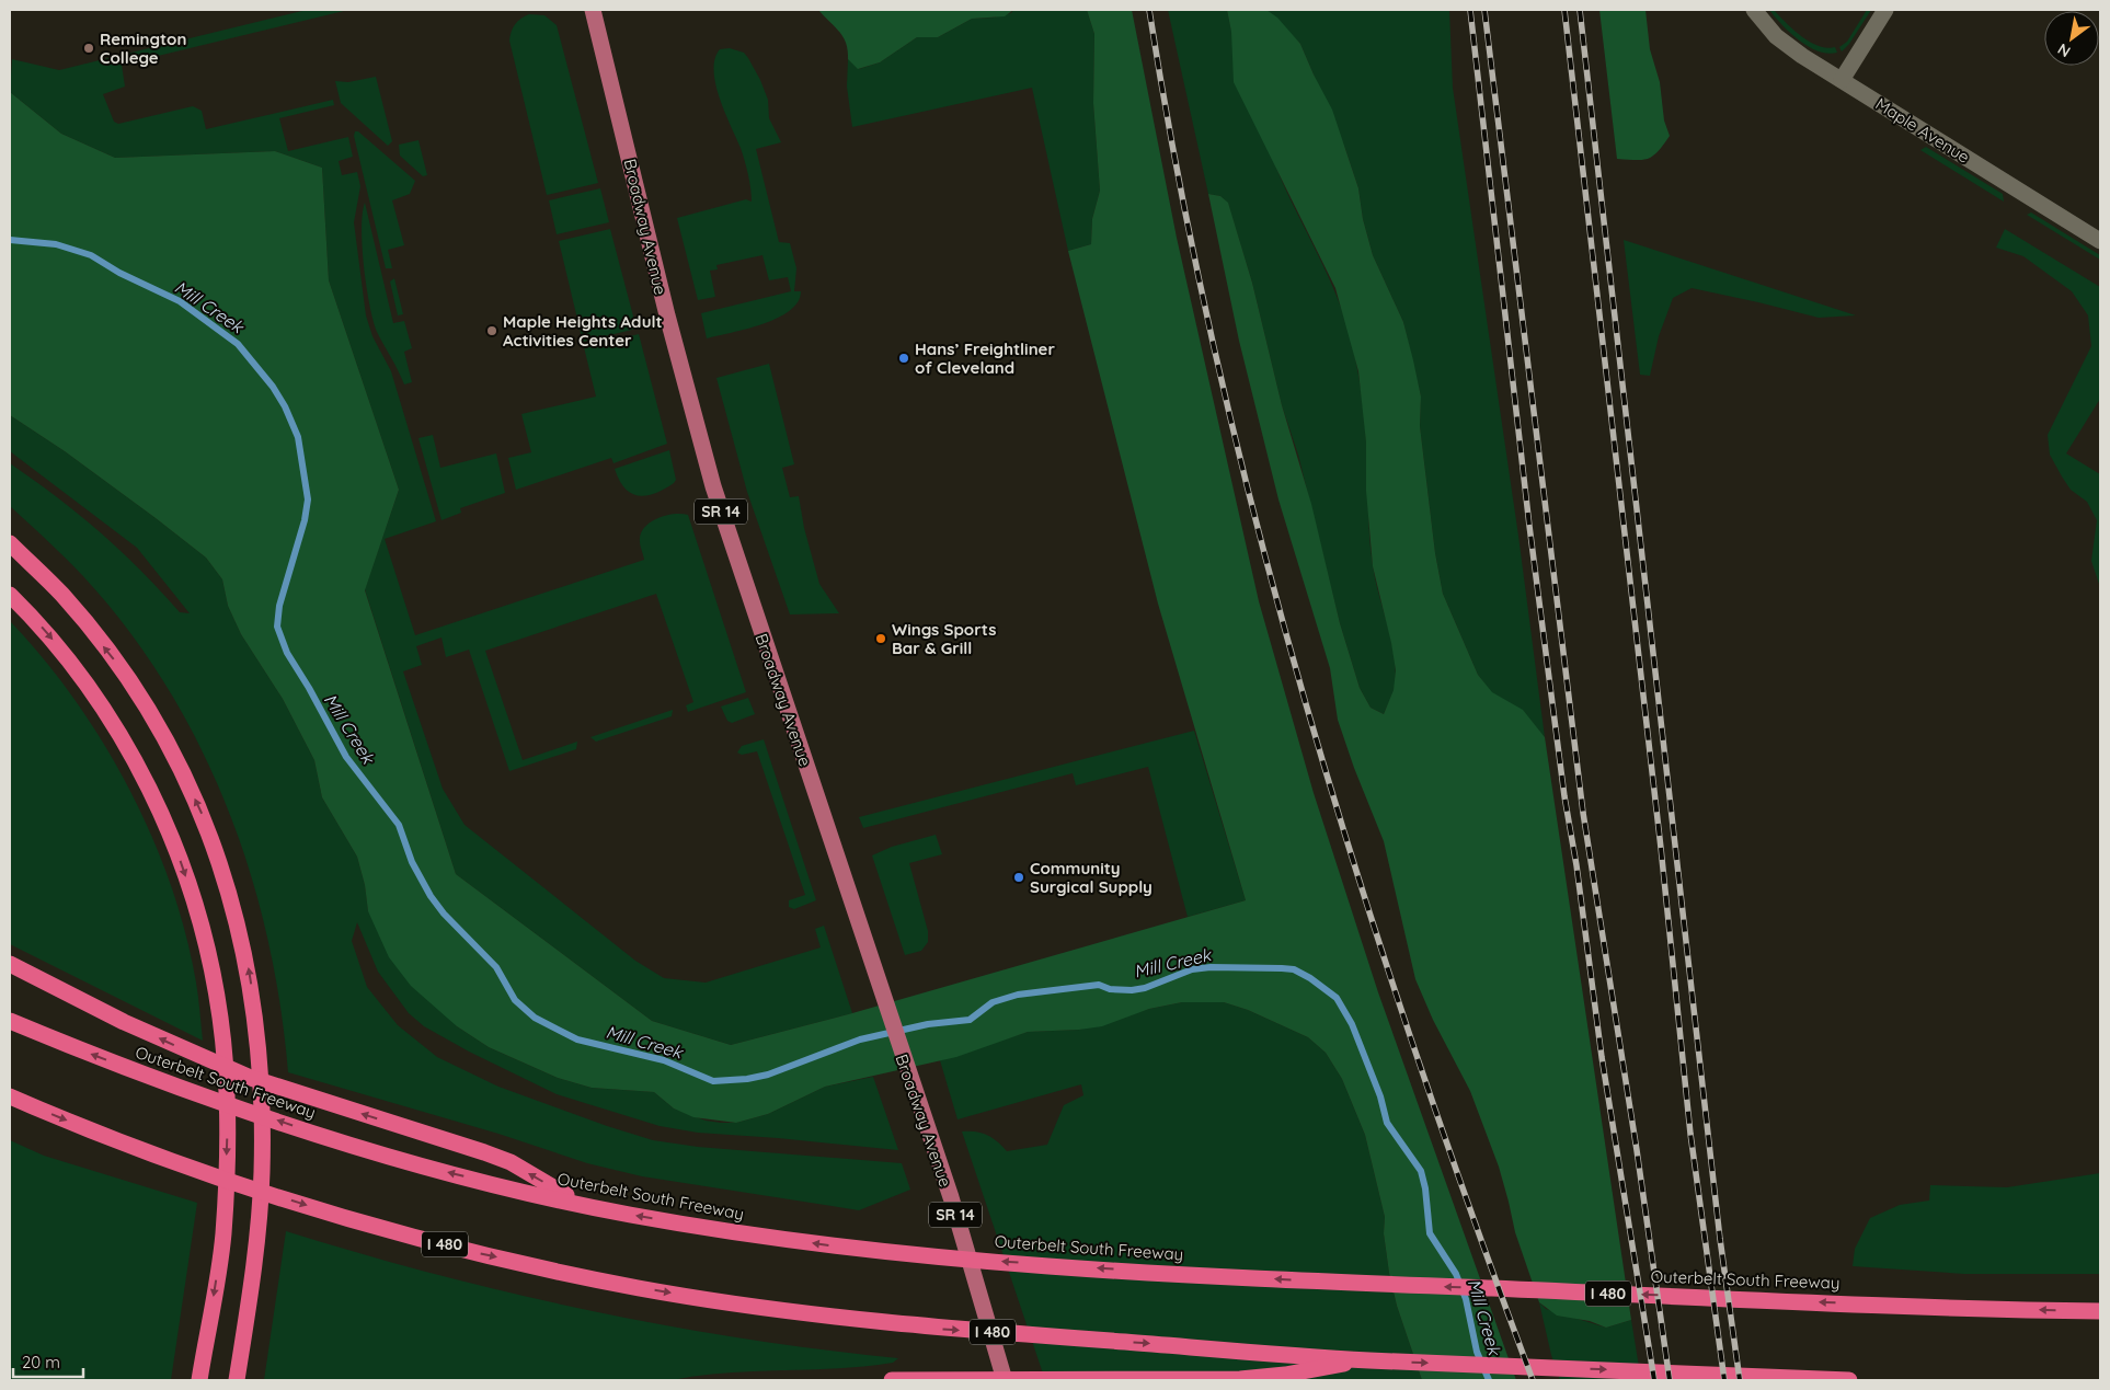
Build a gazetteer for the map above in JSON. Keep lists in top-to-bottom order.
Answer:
{
  "streets": {
    "highway": ["Outerbelt South Freeway", "I 480"],
    "main road": ["Broadway Avenue", "SR 14"],
    "street": ["Maple Avenue"]
  },
  "water": ["Mill Creek"],
  "places": [
    "Remington College",
    "Maple Heights Adult Activities Center",
    "Hans’ Freightliner of Cleveland",
    "Wings Sports Bar & Grill",
    "Community Surgical Supply"
  ],
  "scale_bar": "20 m",
  "north": "bottom left"
}
